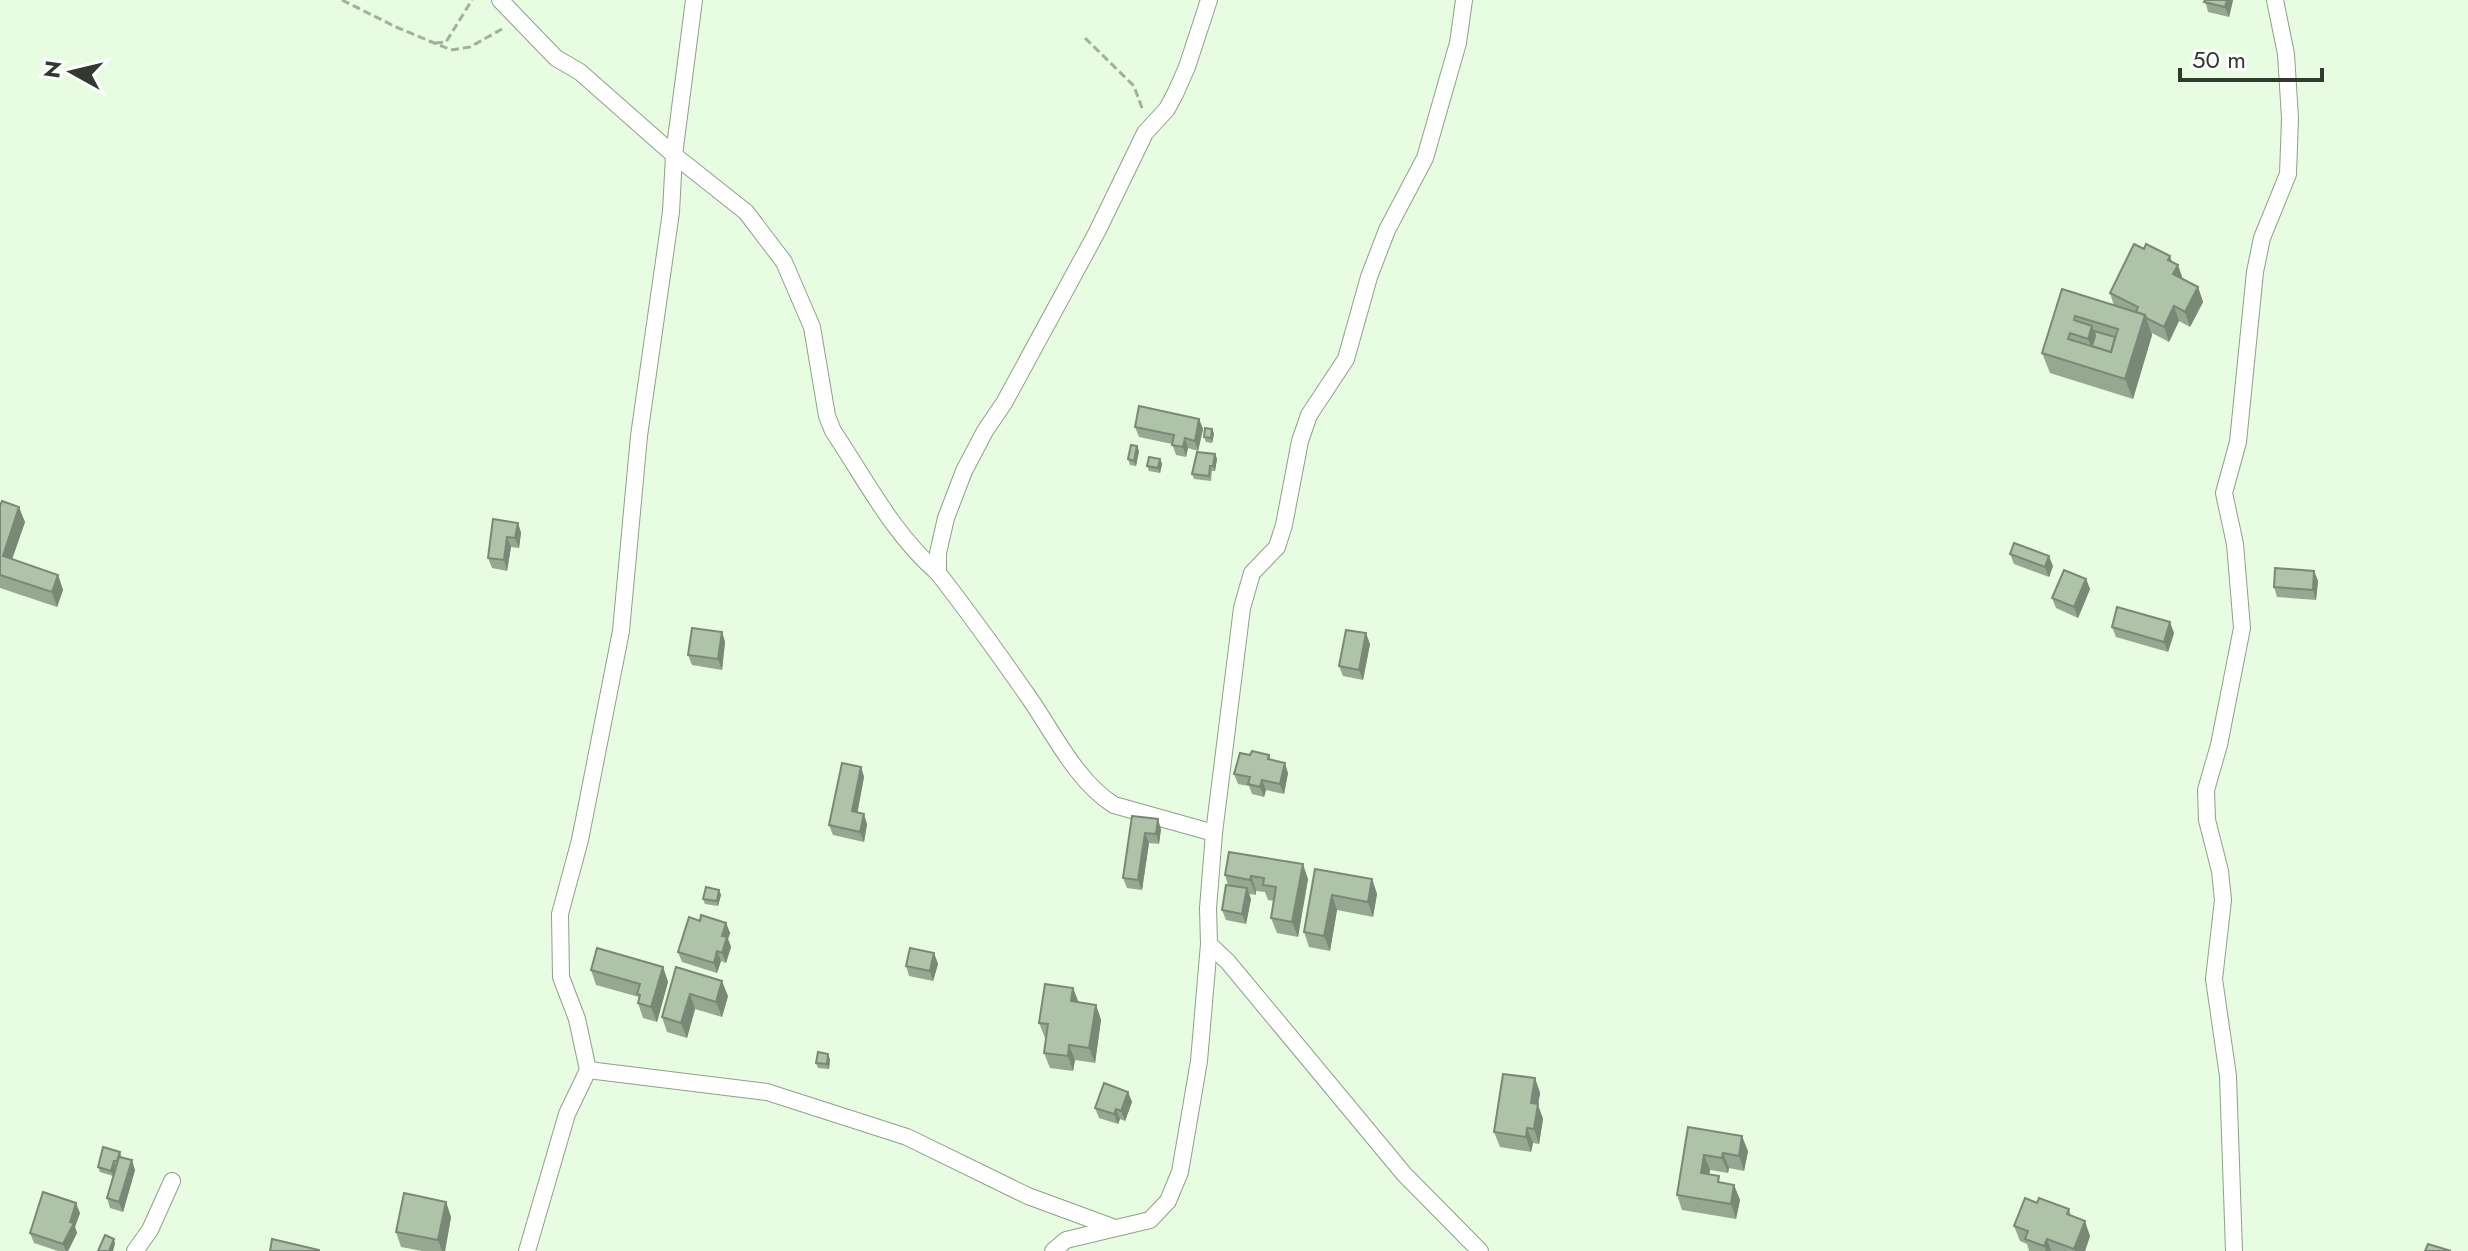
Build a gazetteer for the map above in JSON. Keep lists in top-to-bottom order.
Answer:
{
  "scale_bar": "50 m",
  "north": "left"
}
